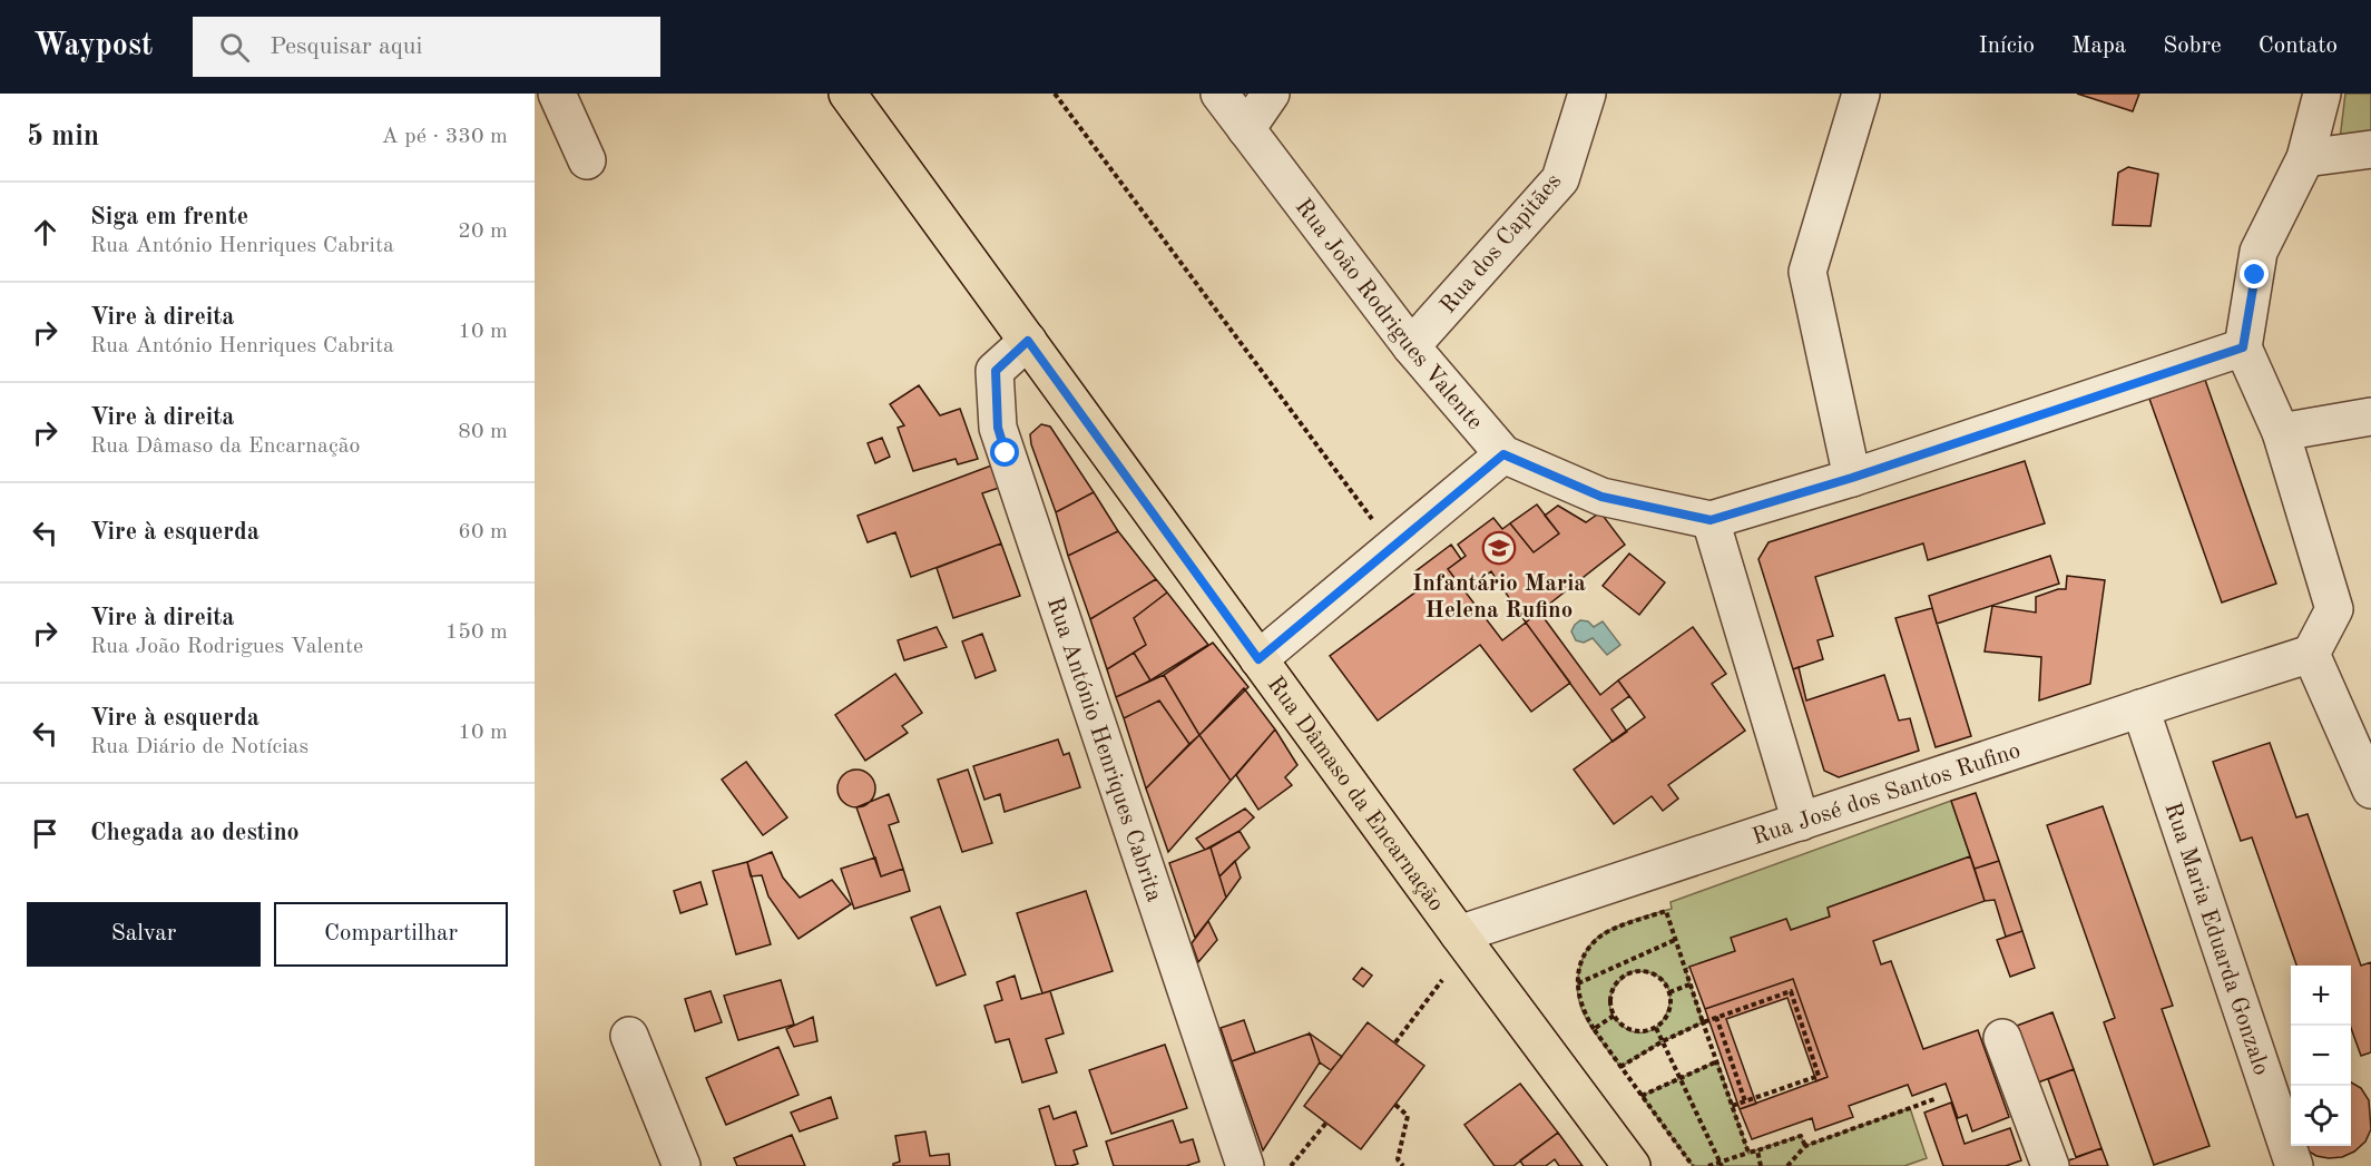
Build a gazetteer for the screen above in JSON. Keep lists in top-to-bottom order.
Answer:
{
  "streets": {
    "main road": ["Rua Dâmaso da Encarnação"],
    "street": [
      "Rua dos Capitães",
      "Rua João Rodrigues Valente",
      "Rua António Henriques Cabrita",
      "Rua José dos Santos Rufino",
      "Rua Maria Eduarda Gonzalo"
    ]
  },
  "crossings": [
    ["Rua dos Capitães", "Rua João Rodrigues Valente"],
    ["Rua António Henriques Cabrita", "Rua Dâmaso da Encarnação"],
    ["Rua Dâmaso da Encarnação", "Rua José dos Santos Rufino"],
    ["Rua José dos Santos Rufino", "Rua Maria Eduarda Gonzalo"]
  ],
  "places": {
    "school or university": ["Infantário Maria Helena Rufino"]
  },
  "page": {
    "header": "Waypost",
    "search": "Pesquisar aqui",
    "nav": [
      "Início",
      "Mapa",
      "Sobre",
      "Contato"
    ],
    "heading": ["5 min", "A pé · 330 m"],
    "list": [
      ["Siga em frente", "Rua António Henriques Cabrita", "20 m"],
      ["Vire à direita", "Rua António Henriques Cabrita", "10 m"],
      ["Vire à direita", "Rua Dâmaso da Encarnação", "80 m"],
      ["Vire à esquerda", "60 m"],
      ["Vire à direita", "Rua João Rodrigues Valente", "150 m"],
      ["Vire à esquerda", "Rua Diário de Notícias", "10 m"],
      "Chegada ao destino"
    ],
    "buttons": ["Salvar", "Compartilhar"],
    "map_buttons": ["+", "−"]
  }
}
